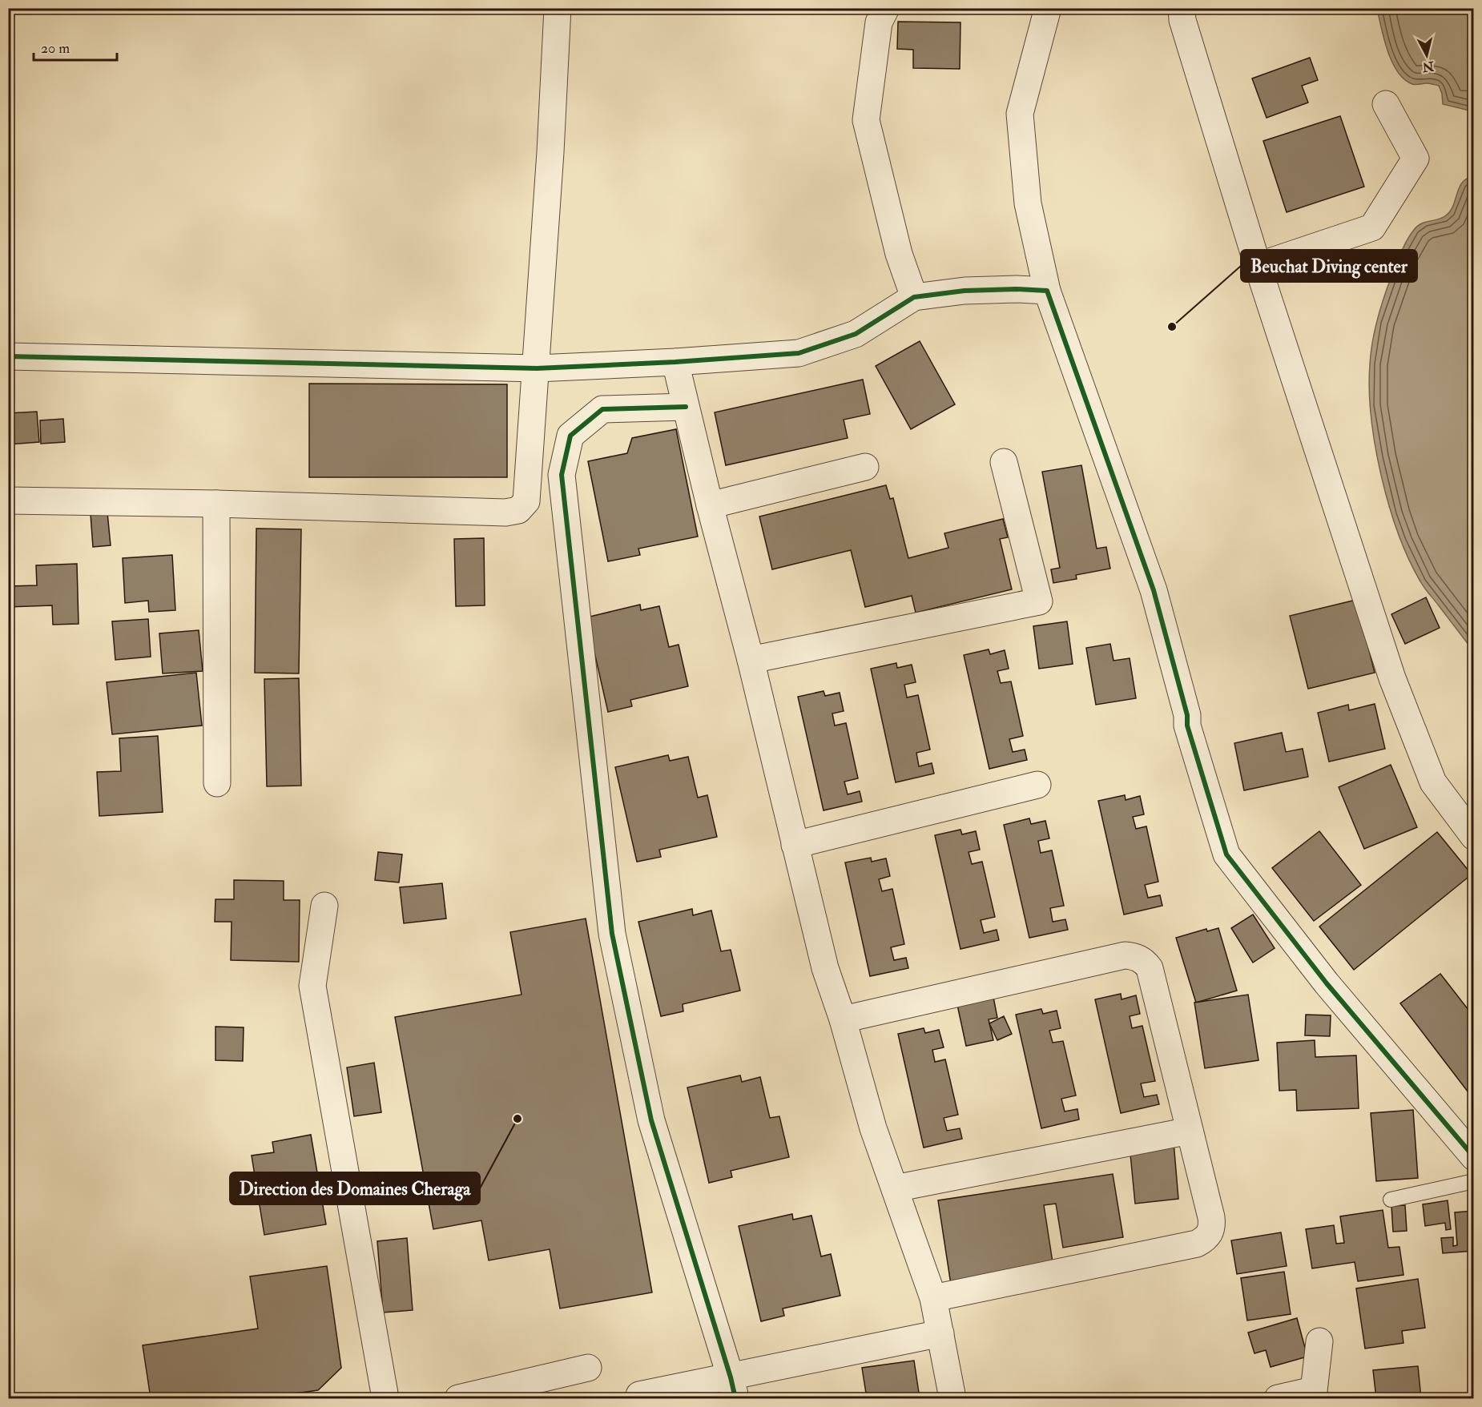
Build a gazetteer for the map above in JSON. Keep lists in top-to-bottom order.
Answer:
{
  "places": ["Beuchat Diving center", "Direction des Domaines Cheraga"],
  "scale_bar": "20 m",
  "north": "bottom"
}
